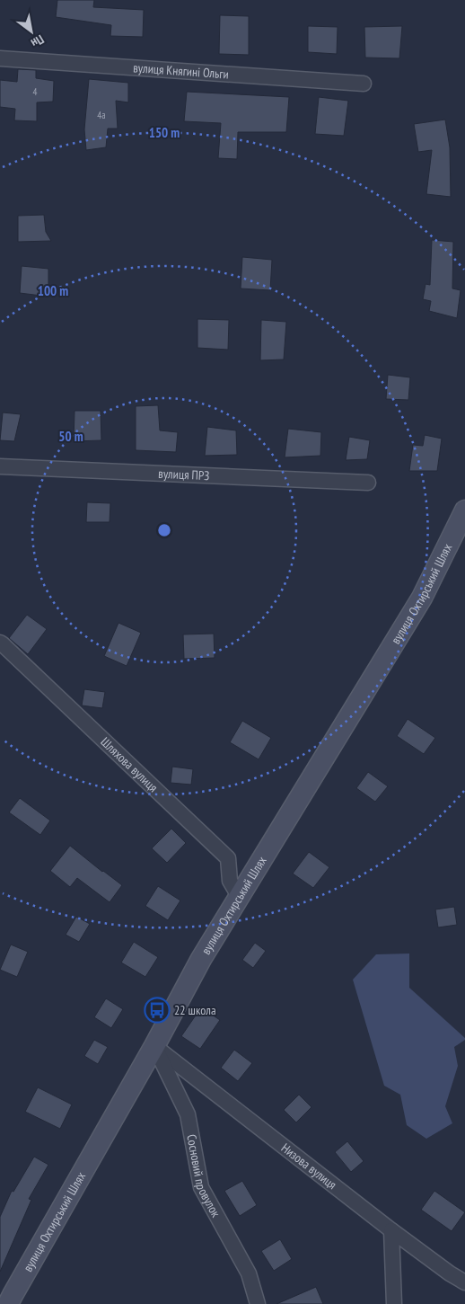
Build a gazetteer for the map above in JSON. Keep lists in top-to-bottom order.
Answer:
{
  "streets": {
    "main road": ["вулиця Охтирський Шлях"],
    "street": [
      "вулиця Княгині Ольги",
      "вулиця ПРЗ",
      "Шляхова вулиця",
      "Низова вулиця",
      "Сосновий провулок"
    ]
  },
  "crossings": [
    ["вулиця Охтирський Шлях", "Шляхова вулиця"],
    ["вулиця Охтирський Шлях", "Низова вулиця"],
    ["вулиця Охтирський Шлях", "Сосновий провулок"],
    ["Низова вулиця", "Сосновий провулок"]
  ],
  "places": {
    "bus stop": ["22 школа"]
  },
  "house_numbers": ["4", "4а"],
  "north": "bottom right",
  "rings": ["150 m", "100 m", "50 m"]
}
